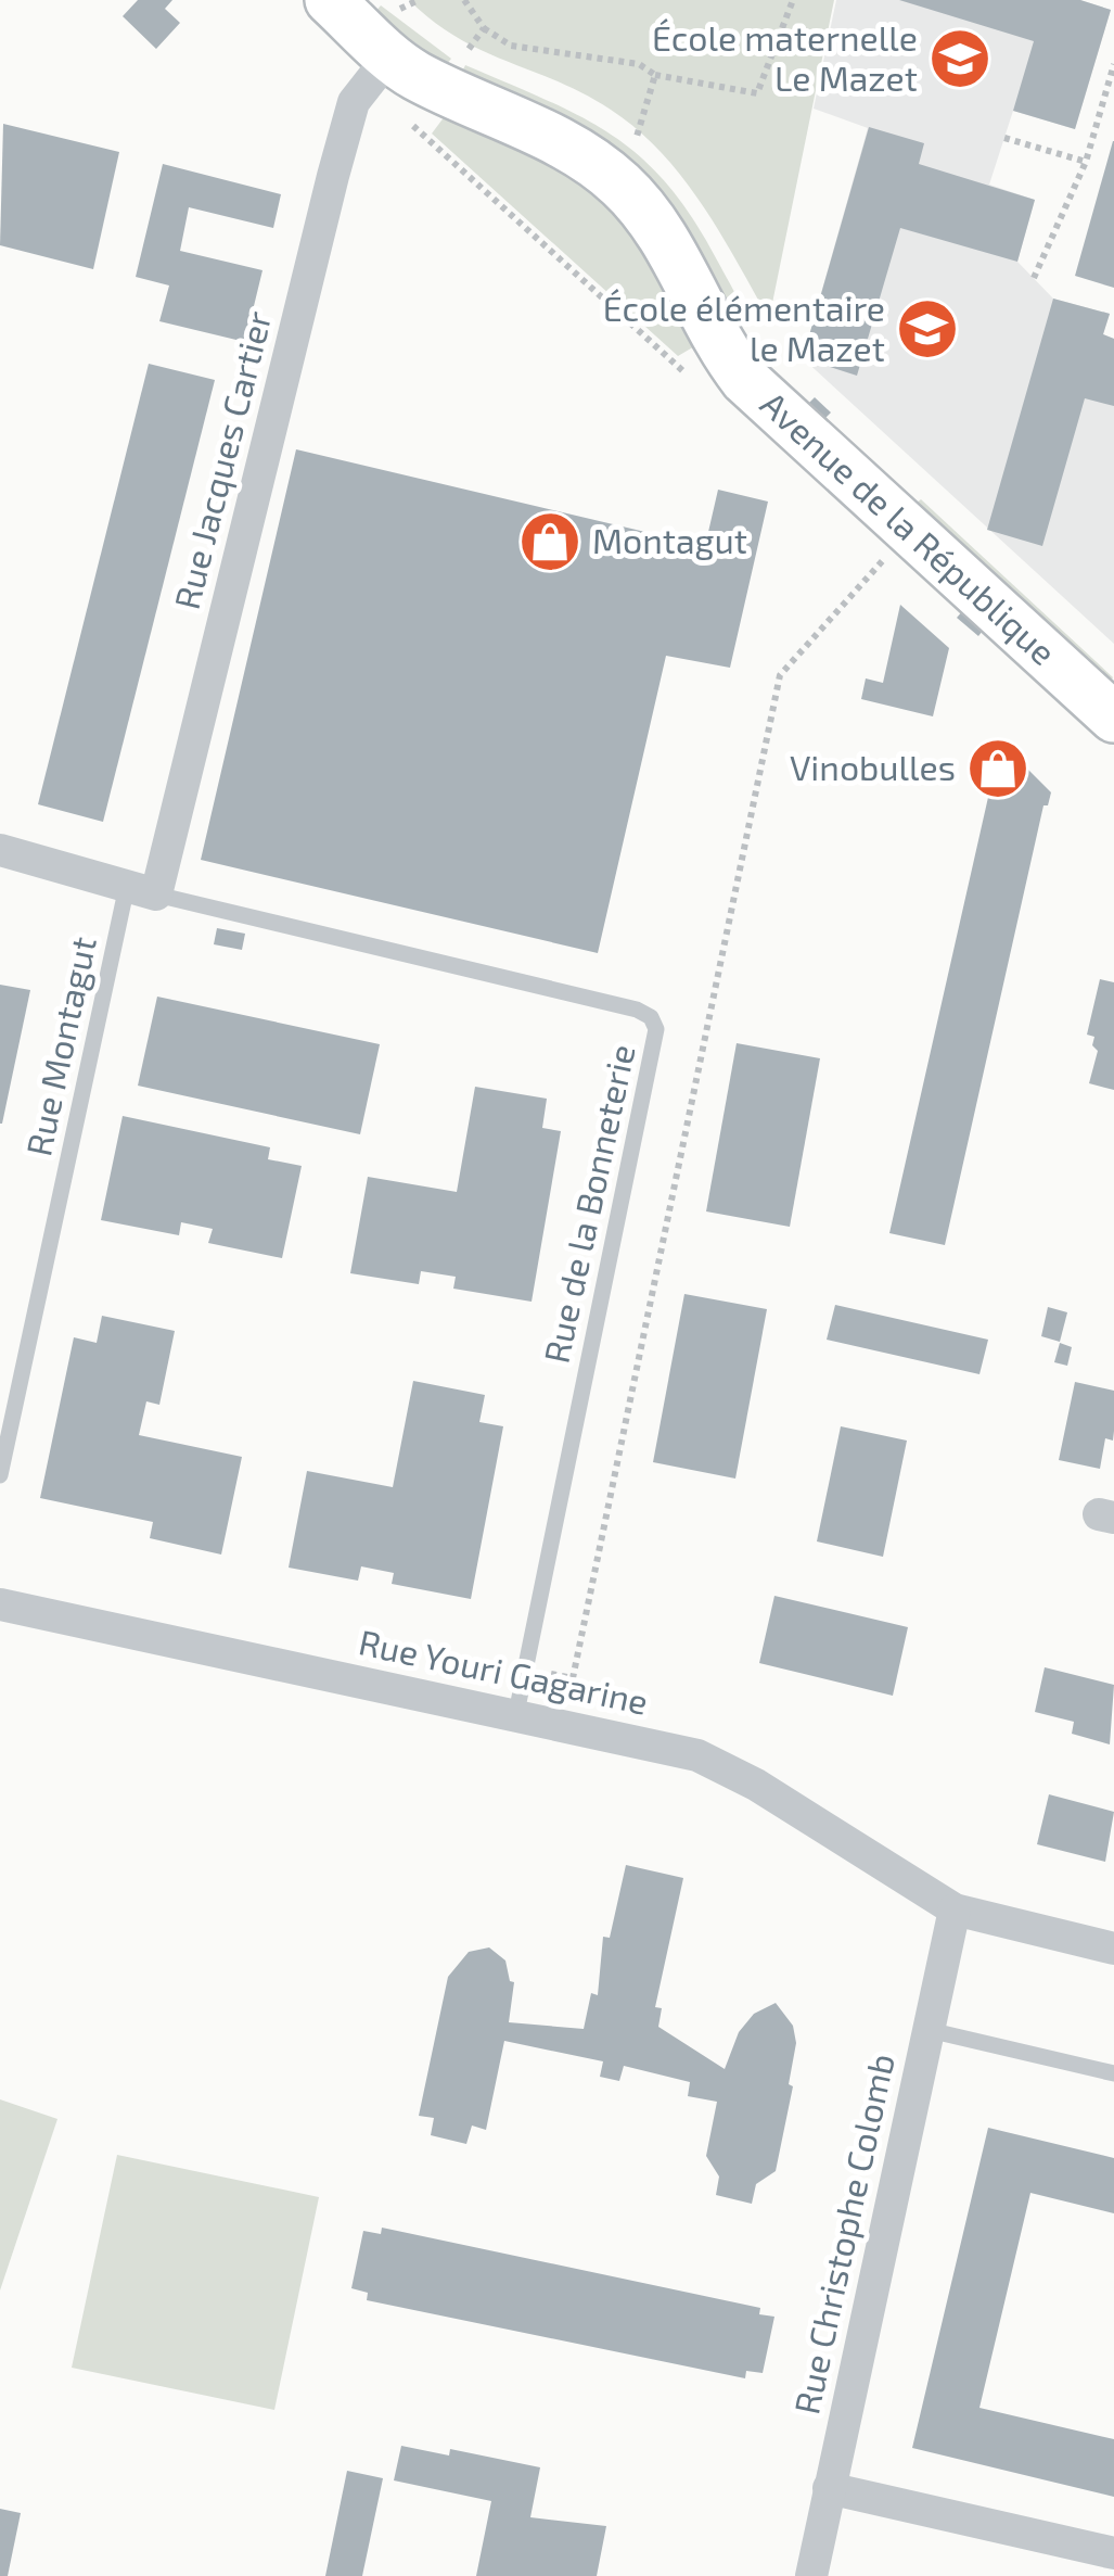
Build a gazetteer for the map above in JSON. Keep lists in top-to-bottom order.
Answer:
{
  "streets": {
    "main road": ["Avenue de la République"],
    "street": ["Rue Jacques Cartier", "Rue Youri Gagarine", "Rue Christophe Colomb"],
    "lane": ["Rue Montagut", "Rue de la Bonneterie"]
  },
  "crossings": [
    ["Rue Jacques Cartier", "Avenue de la République"],
    ["Rue Jacques Cartier", "Rue Montagut"],
    ["Rue Jacques Cartier", "Rue de la Bonneterie"],
    ["Rue Montagut", "Rue de la Bonneterie"],
    ["Rue de la Bonneterie", "Rue Youri Gagarine"],
    ["Rue Youri Gagarine", "Rue Christophe Colomb"]
  ],
  "places": {
    "school or university": ["École maternelle Le Mazet", "École élémentaire le Mazet"],
    "shop": ["Montagut", "Vinobulles"]
  }
}
